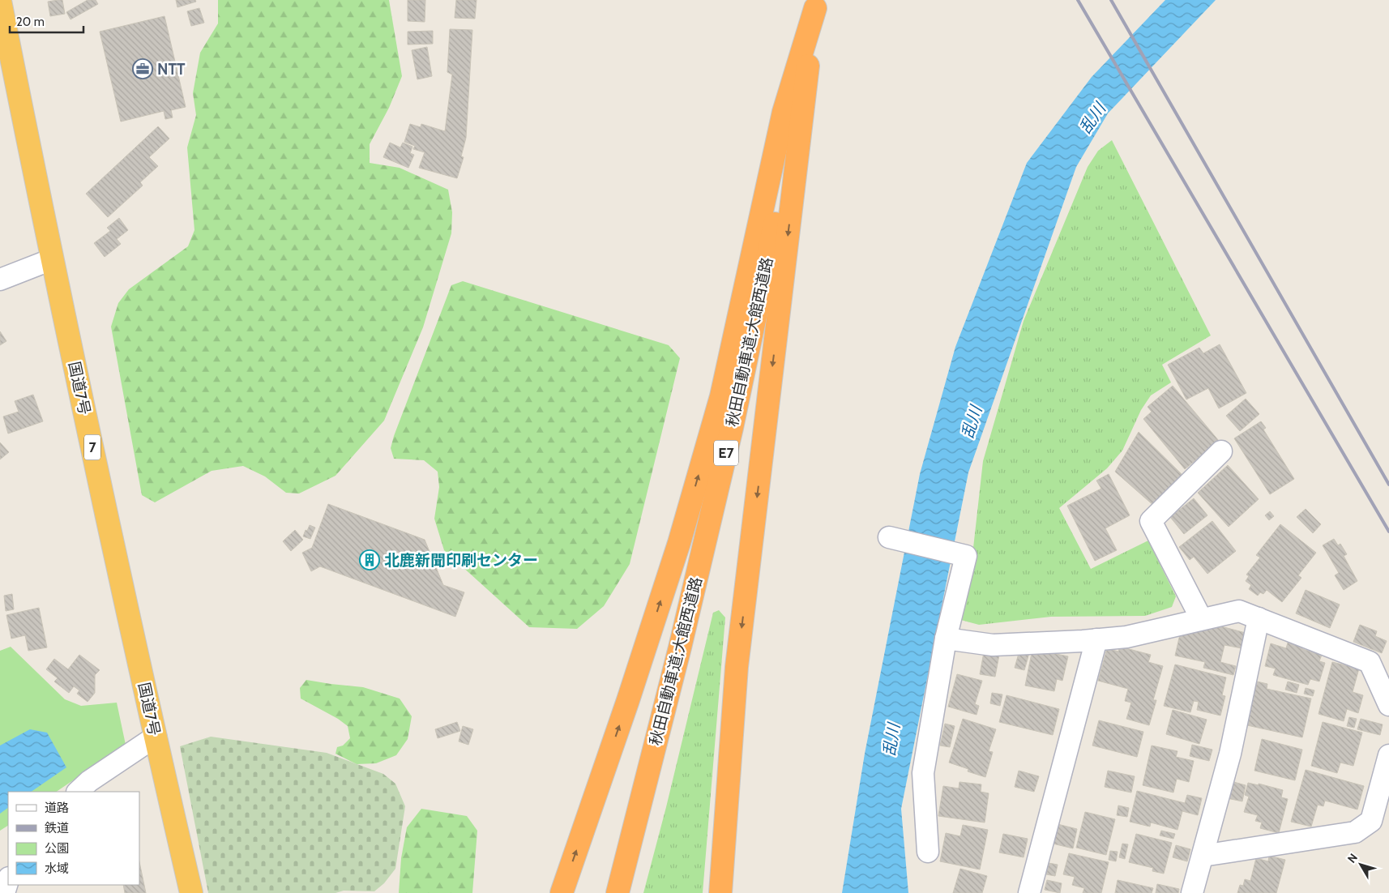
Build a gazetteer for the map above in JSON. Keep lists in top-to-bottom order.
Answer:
{
  "streets": {
    "highway": [
      "秋田自動車道;大館西道路",
      "国道7号",
      "7",
      "E7"
    ]
  },
  "water": ["乱川"],
  "places": {
    "office": ["NTT"],
    "building": ["北鹿新聞印刷センター"]
  },
  "legend": [
    "道路",
    "鉄道",
    "公園",
    "水域"
  ],
  "scale_bar": "20 m",
  "north": "top left"
}
